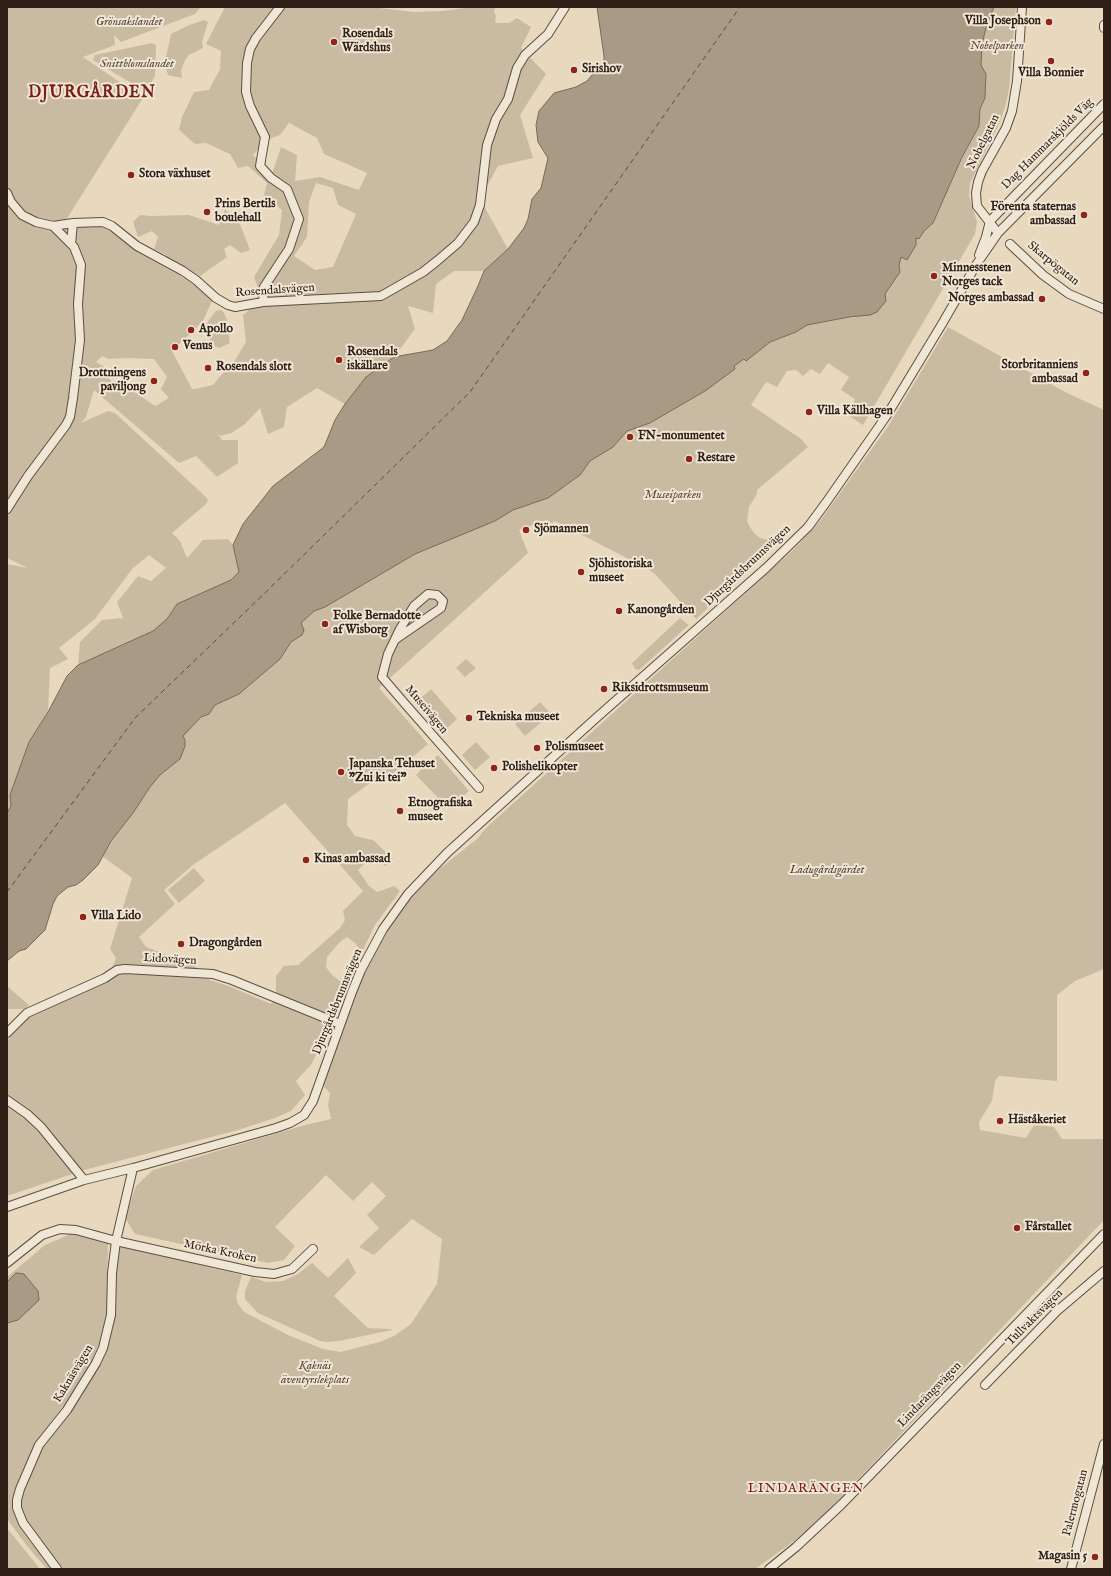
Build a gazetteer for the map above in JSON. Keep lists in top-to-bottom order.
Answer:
{
  "streets": {
    "street": [
      "Nobelgatan",
      "Dag Hammarskjölds Väg",
      "Skarpögatan",
      "Rosendalsvägen",
      "Djurgårdsbrunnsvägen",
      "Museivägen",
      "Lidovägen",
      "Mörka Kroken",
      "Tullvaktsvägen",
      "Kaknäsvägen",
      "Lindarängsvägen",
      "Palermogatan"
    ]
  },
  "crossings": [
    ["Nobelgatan", "Dag Hammarskjölds Väg"],
    ["Dag Hammarskjölds Väg", "Djurgårdsbrunnsvägen"],
    ["Djurgårdsbrunnsvägen", "Lidovägen"],
    ["Djurgårdsbrunnsvägen", "Kaknäsvägen"],
    ["Mörka Kroken", "Kaknäsvägen"]
  ],
  "districts": ["DJURGÅRDEN", "LINDARÄNGEN"],
  "parks": [
    "Grönsakslandet",
    "Nobelparken",
    "Snittblomslandet",
    "Museiparken",
    "Ladugårdsgärdet",
    "Kaknäs äventyrslekplats"
  ],
  "places": [
    "Villa Josephson",
    "Rosendals Wärdshus",
    "Villa Bonnier",
    "Sirishov",
    "Stora växhuset",
    "Prins Bertils boulehall",
    "Förenta staternas ambassad",
    "Minnesstenen Norges tack",
    "Norges ambassad",
    "Apollo",
    "Venus",
    "Rosendals iskällare",
    "Rosendals slott",
    "Storbritanniens ambassad",
    "Drottningens paviljong",
    "Villa Källhagen",
    "FN-monumentet",
    "Restare",
    "Sjömannen",
    "Sjöhistoriska museet",
    "Kanongården",
    "Folke Bernadotte af Wisborg",
    "Riksidrottsmuseum",
    "Tekniska museet",
    "Polismuseet",
    "Polishelikopter",
    "Japanska Tehuset \"Zui ki tei\"",
    "Etnografiska museet",
    "Kinas ambassad",
    "Villa Lido",
    "Dragongården",
    "Häståkeriet",
    "Fårstallet",
    "Magasin 5"
  ]
}
